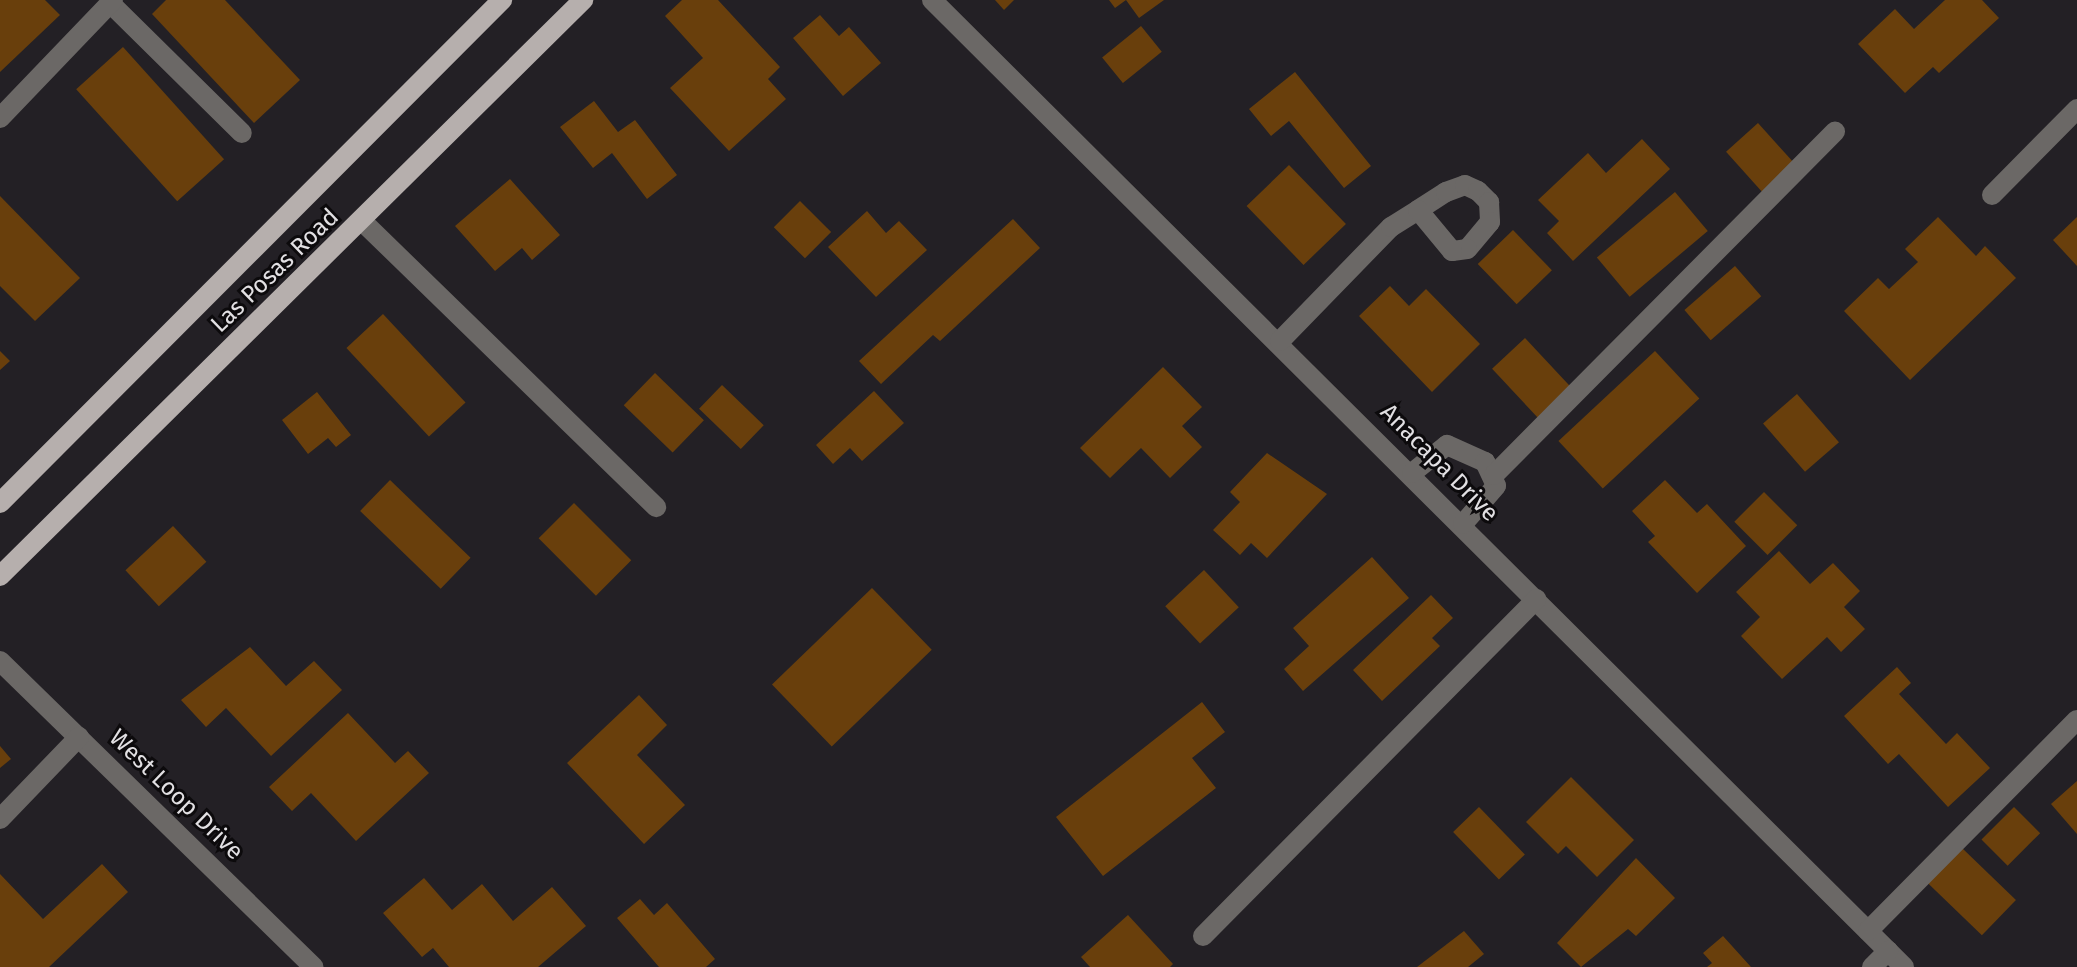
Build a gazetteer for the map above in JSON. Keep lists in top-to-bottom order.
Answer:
{
  "streets": {
    "main road": ["Las Posas Road"],
    "street": ["Anacapa Drive", "West Loop Drive"]
  }
}
